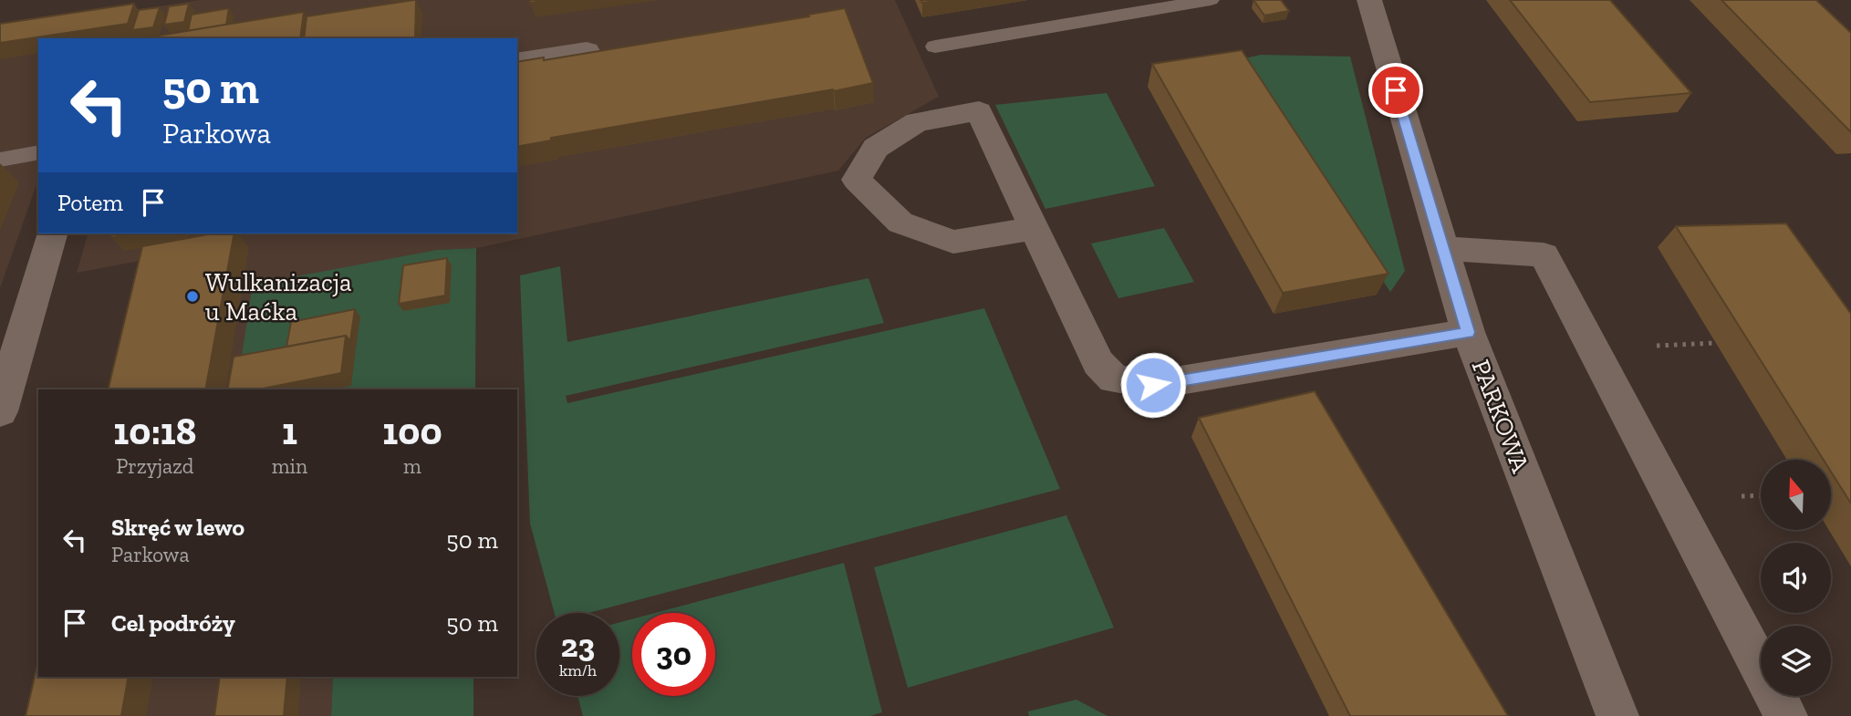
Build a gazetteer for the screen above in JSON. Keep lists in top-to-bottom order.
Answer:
{
  "streets": {
    "street": ["PARKOWA"]
  },
  "places": ["Wulkanizacja u Maćka"],
  "north": "top",
  "page": {
    "turn": ["50 m", "Parkowa"],
    "then": "Potem",
    "eta": [
      "10:18",
      "Przyjazd",
      "1",
      "min",
      "100",
      "m"
    ],
    "list": [
      {
        "name": "Skręć w lewo",
        "note": "Parkowa",
        "value": "50 m"
      },
      {
        "name": "Cel podróży",
        "value": "50 m"
      }
    ],
    "speed": "23 km/h",
    "limit": "30"
  }
}
